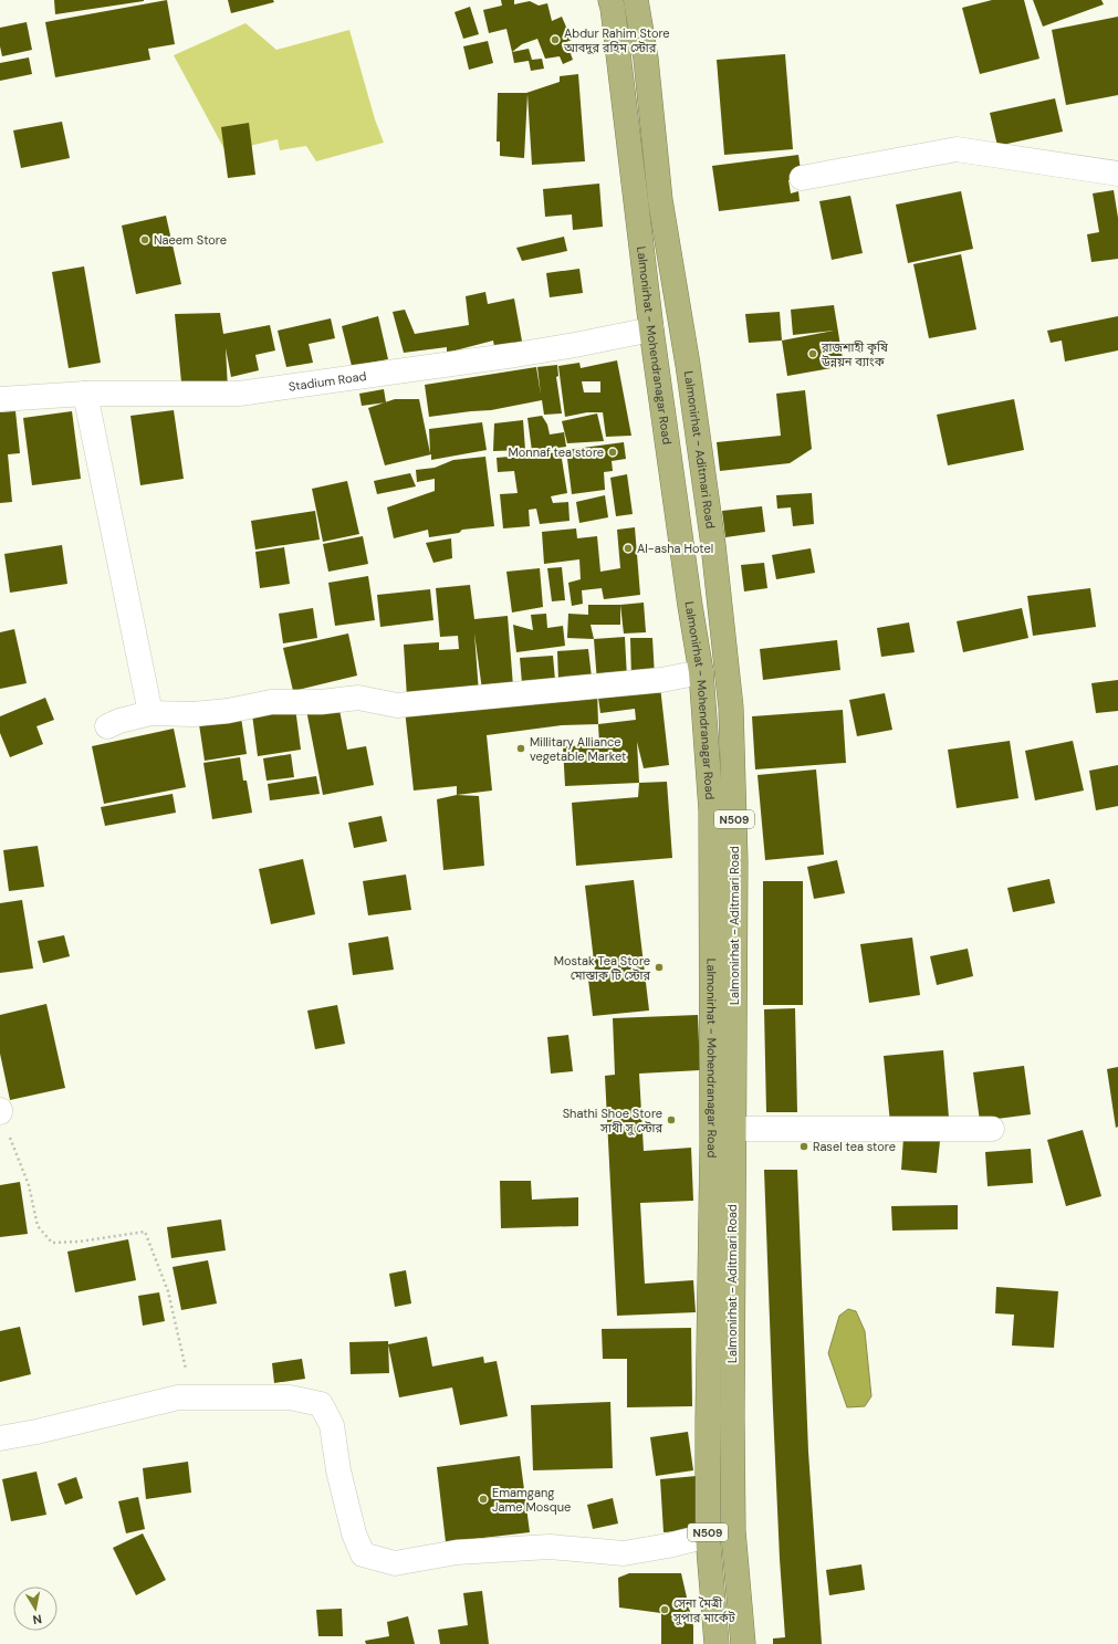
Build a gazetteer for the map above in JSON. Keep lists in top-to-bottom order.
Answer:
{
  "streets": {
    "highway": ["Lalmonirhat - Mohendranagar Road", "Lalmonirhat - Aditmari Road", "N509"],
    "street": ["Stadium Road"]
  },
  "crossings": [
    ["Lalmonirhat - Mohendranagar Road", "Stadium Road"]
  ],
  "places": [
    "Abdur Rahim Store আবদুর রহিম স্টোর",
    "Naeem Store",
    "রাজশাহী কৃষি উন্নয়ন ব্যাংক",
    "Monnaf tea store",
    "Al-asha Hotel",
    "Millitary Alliance vegetable Market",
    "Mostak Tea Store মোস্তাক টি স্টোর",
    "Shathi Shoe Store সাথী সু স্টোর",
    "Rasel tea store",
    "Emamgang Jame Mosque",
    "সেনা মৈত্রী সুপার মার্কেট"
  ],
  "north": "bottom"
}
